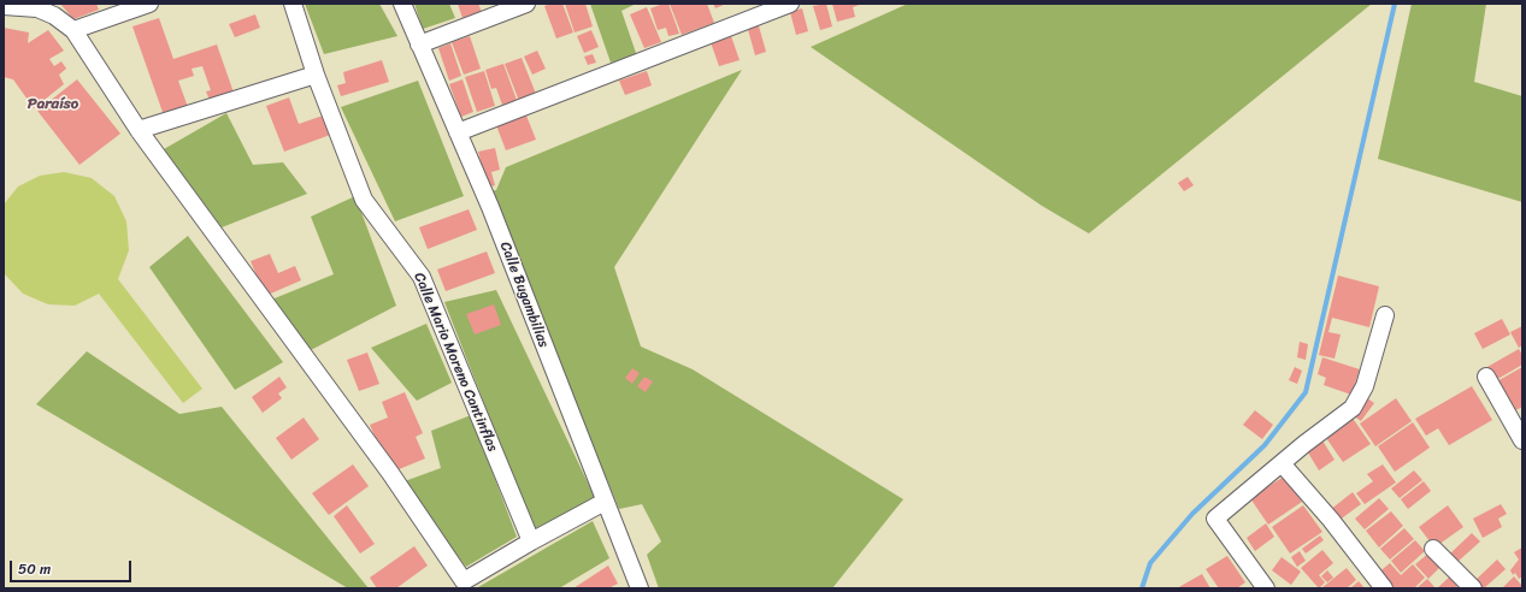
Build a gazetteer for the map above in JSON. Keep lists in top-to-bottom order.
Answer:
{
  "streets": {
    "street": ["Calle Bugambilias", "Calle Mario Moreno Cantinflas"]
  },
  "districts": ["Paraíso"],
  "scale_bar": "50 m"
}
